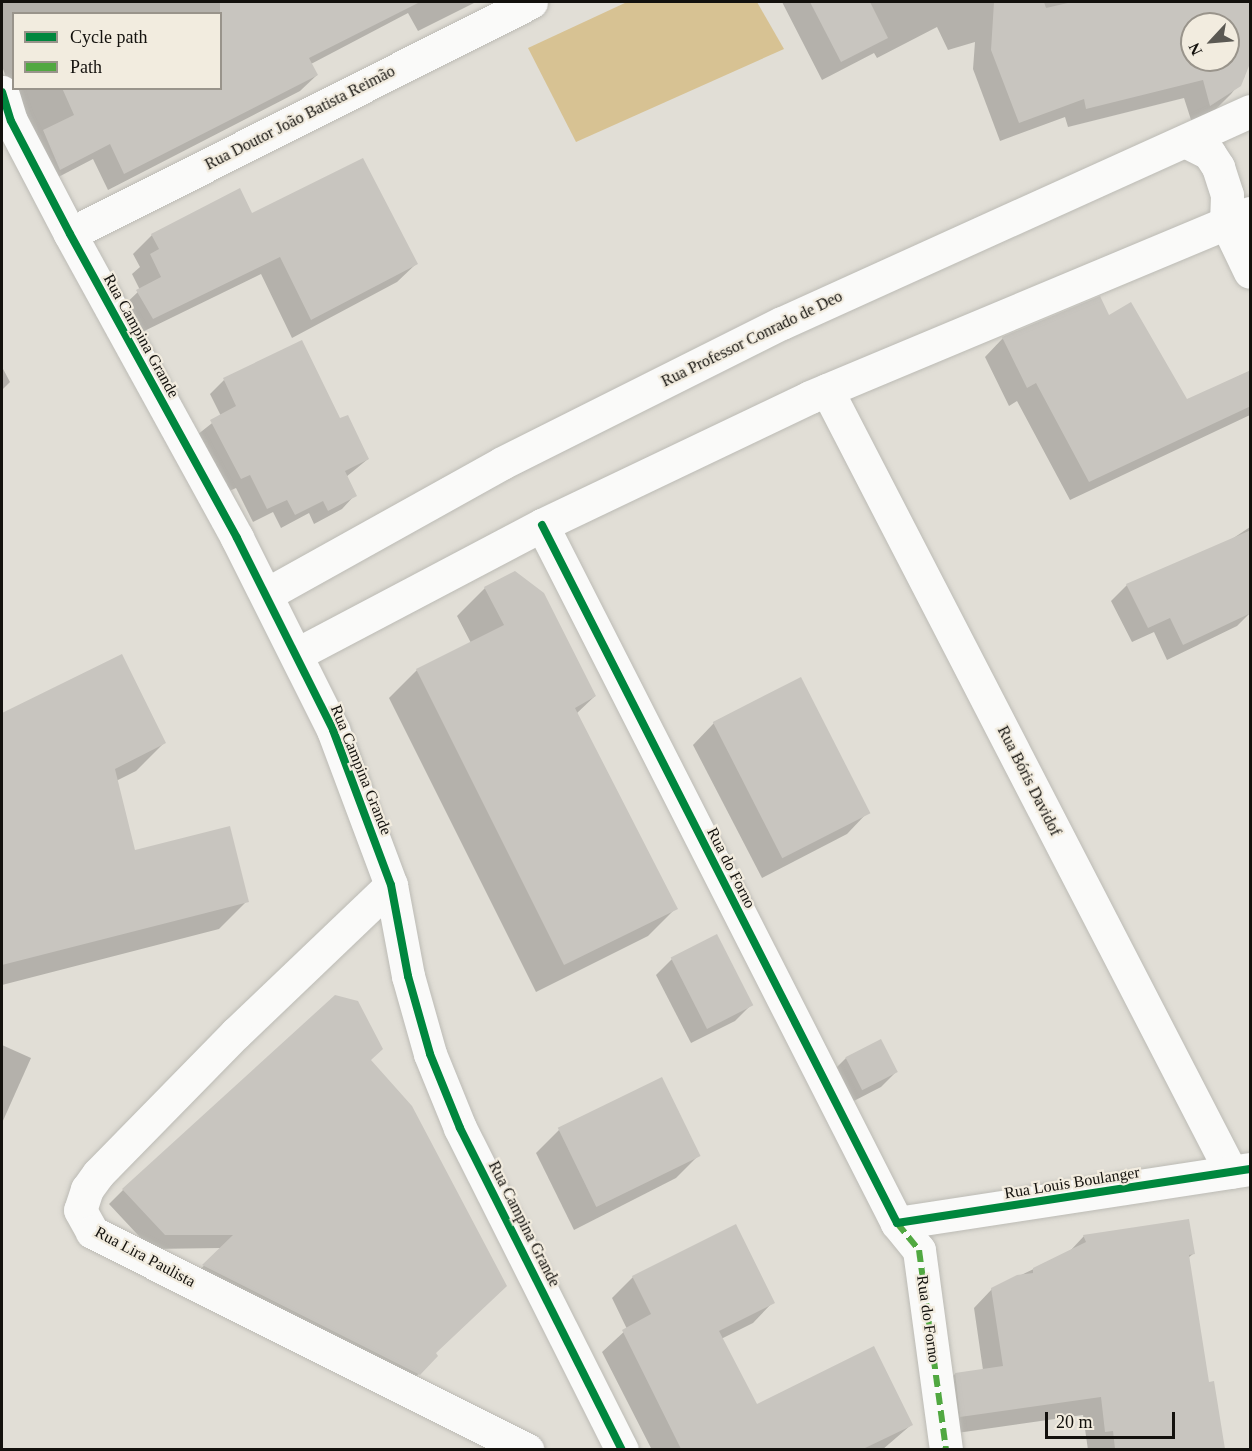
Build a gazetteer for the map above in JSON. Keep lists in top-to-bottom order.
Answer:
{
  "streets": {
    "street": [
      "Rua Doutor João Batista Reimão",
      "Rua Campina Grande",
      "Rua Professor Conrado de Deo",
      "Rua Bóris Davidof",
      "Rua do Forno",
      "Rua Louis Boulanger",
      "Rua Lira Paulista"
    ]
  },
  "crossings": [
    ["Rua Doutor João Batista Reimão", "Rua Campina Grande"],
    ["Rua Campina Grande", "Rua Professor Conrado de Deo"],
    ["Rua Campina Grande", "Rua Lira Paulista"],
    ["Rua Bóris Davidof", "Rua Louis Boulanger"],
    ["Rua do Forno", "Rua Louis Boulanger"]
  ],
  "legend": ["Cycle path", "Path"],
  "scale_bar": "20 m",
  "north": "bottom left"
}
